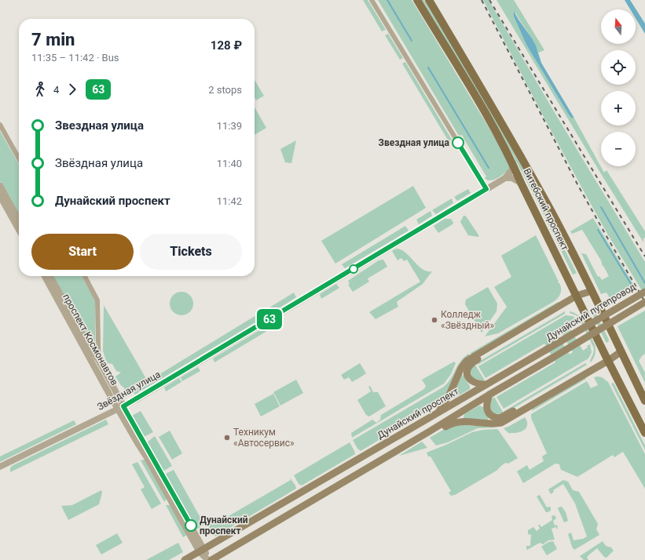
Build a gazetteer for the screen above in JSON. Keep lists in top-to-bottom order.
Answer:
{
  "streets": {
    "main road": ["Витебский проспект", "Дунайский путепровод", "Дунайский проспект"],
    "street": ["проспект Космонавтов", "Звёздная улица"]
  },
  "crossings": [
    ["Дунайский путепровод", "Дунайский проспект"],
    ["проспект Космонавтов", "Звёздная улица"],
    ["проспект Космонавтов", "Дунайский проспект"]
  ],
  "places": [
    "Звездная улица",
    "Колледж «Звёздный»",
    "Техникум «Автосервис»",
    "Дунайский проспект"
  ],
  "lines": ["bus line 63"],
  "north": "top",
  "page": {
    "on_map": "63",
    "map_buttons": ["+", "−"],
    "heading": ["7 min", "11:35 – 11:42 · Bus", "128 ₽"],
    "legs": ["4", "63", "2 stops"],
    "list": [
      {
        "name": "Звездная улица",
        "value": "11:39"
      },
      {
        "name": "Звёздная улица",
        "value": "11:40"
      },
      {
        "name": "Дунайский проспект",
        "value": "11:42"
      }
    ],
    "buttons": ["Start", "Tickets"]
  }
}
